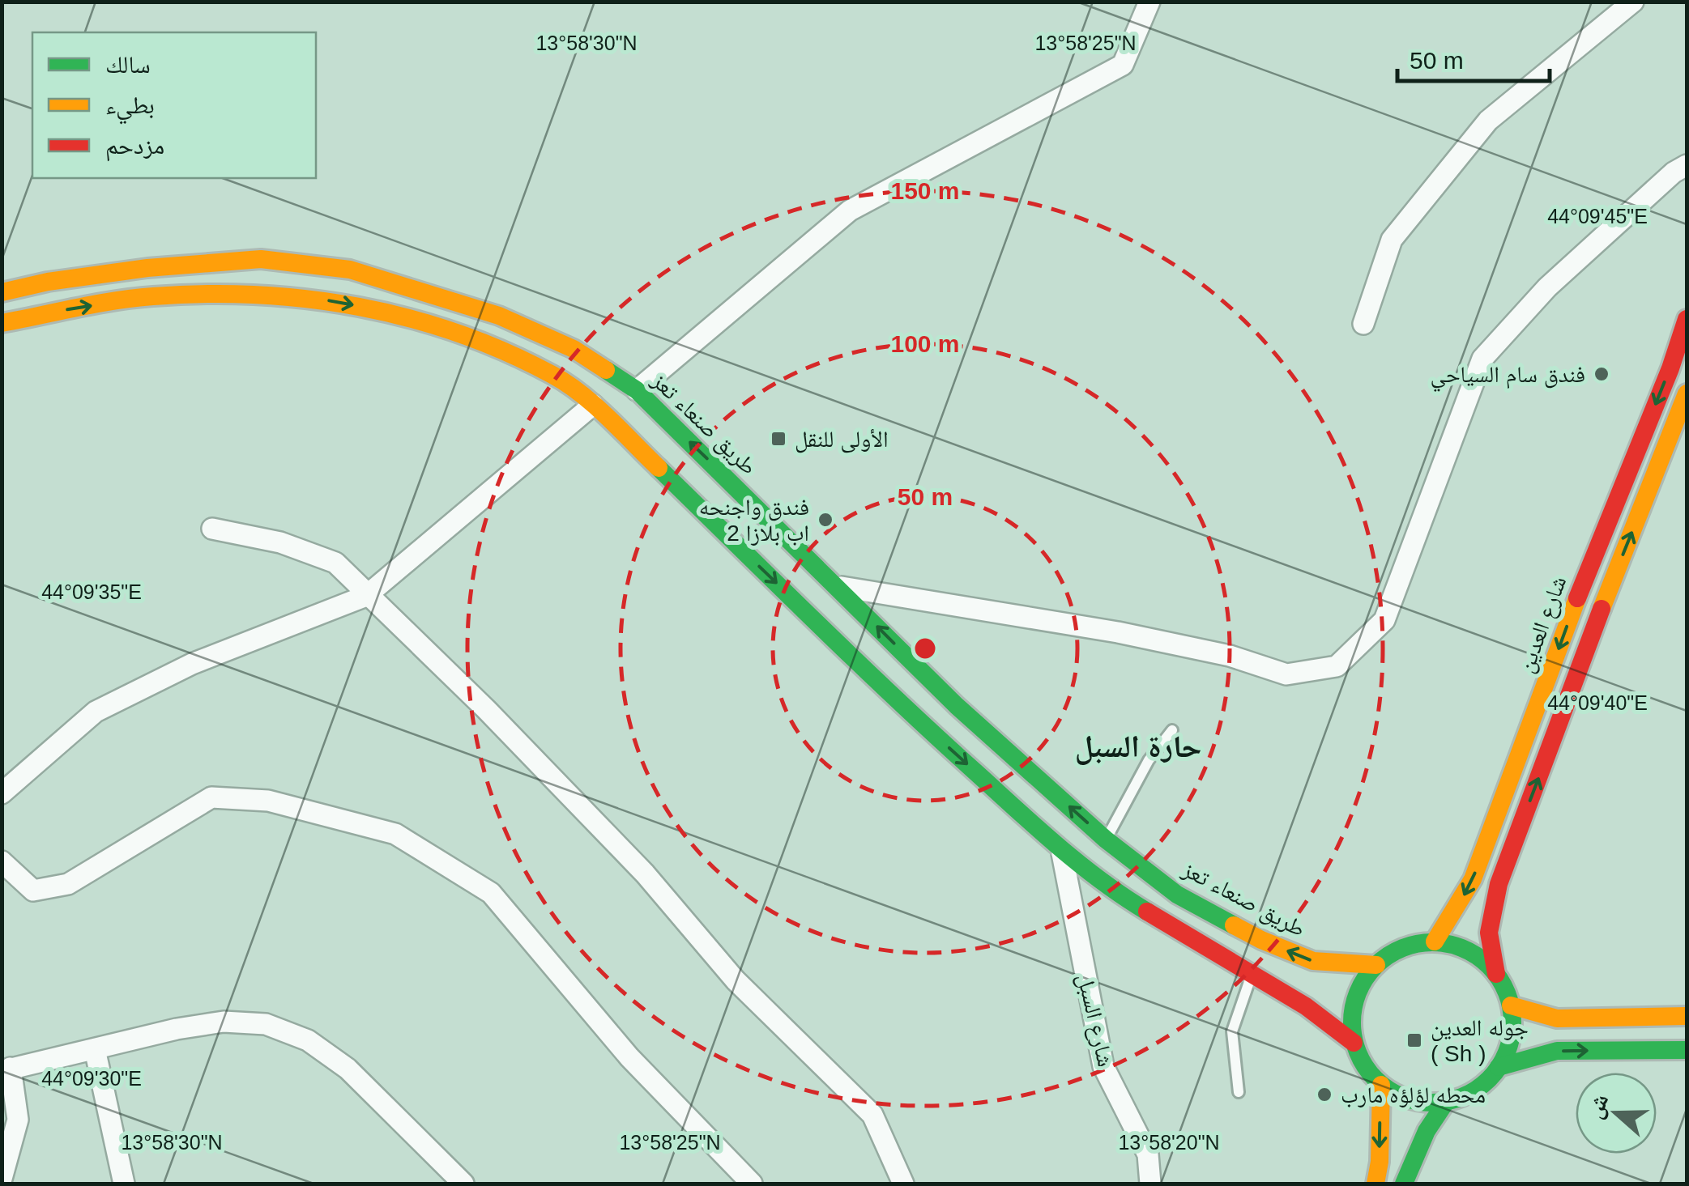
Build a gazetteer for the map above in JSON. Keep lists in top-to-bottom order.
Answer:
{
  "streets": {
    "main road": ["طريق صنعاء تعز", "شارع العدين"],
    "street": ["شارع السبل"]
  },
  "crossings": [
    ["طريق صنعاء تعز", "شارع العدين"]
  ],
  "districts": ["حارة السبل"],
  "places": {
    "other": ["فندق سام السياحي", "فندق واجنحه اب بلازا 2", "محطه لؤلؤه مارب"],
    "transit": ["الأولى للنقل", "جوله العدين ( Sh )"]
  },
  "legend": ["سالك", "بطيء", "مزدحم"],
  "scale_bar": "50 m",
  "north": "left",
  "coordinates": [
    "13°58'30\"N",
    "13°58'25\"N",
    "44°09'45\"E",
    "44°09'35\"E",
    "44°09'40\"E",
    "44°09'30\"E",
    "13°58'20\"N"
  ],
  "rings": ["150 m", "100 m", "50 m"]
}
